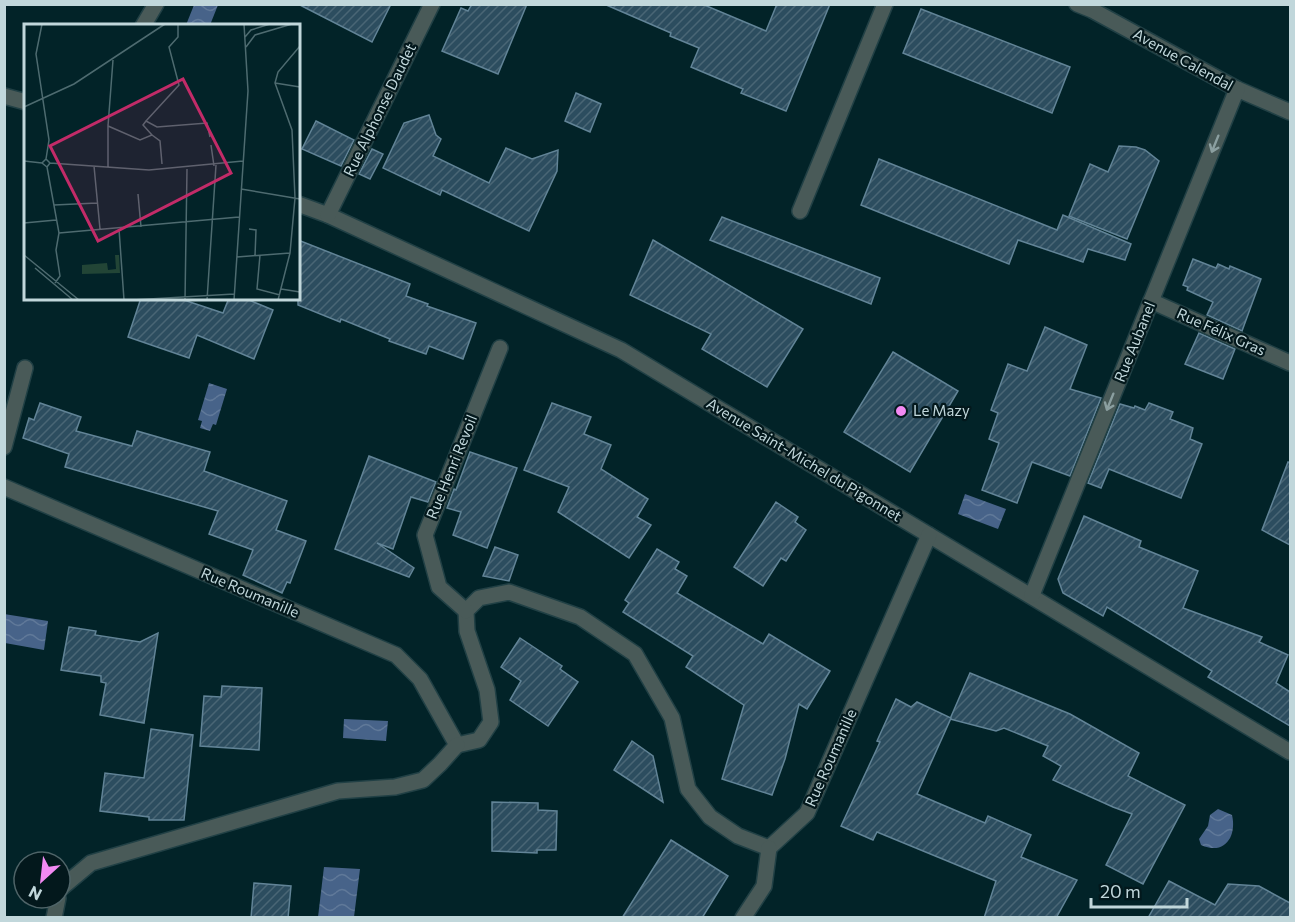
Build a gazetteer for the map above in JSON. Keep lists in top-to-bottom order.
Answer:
{
  "streets": {
    "street": [
      "Avenue Calendal",
      "Rue Alphonse Daudet",
      "Rue Félix Gras",
      "Rue Aubanel",
      "Avenue Saint-Michel du Pigonnet",
      "Rue Henri Revoil",
      "Rue Roumanille"
    ]
  },
  "crossings": [
    ["Avenue Calendal", "Rue Aubanel"],
    ["Rue Alphonse Daudet", "Avenue Saint-Michel du Pigonnet"],
    ["Rue Félix Gras", "Rue Aubanel"],
    ["Rue Aubanel", "Avenue Saint-Michel du Pigonnet"],
    ["Avenue Saint-Michel du Pigonnet", "Rue Roumanille"]
  ],
  "one_way": ["Rue Aubanel"],
  "places": ["Le Mazy"],
  "scale_bar": "20 m",
  "north": "bottom left"
}
